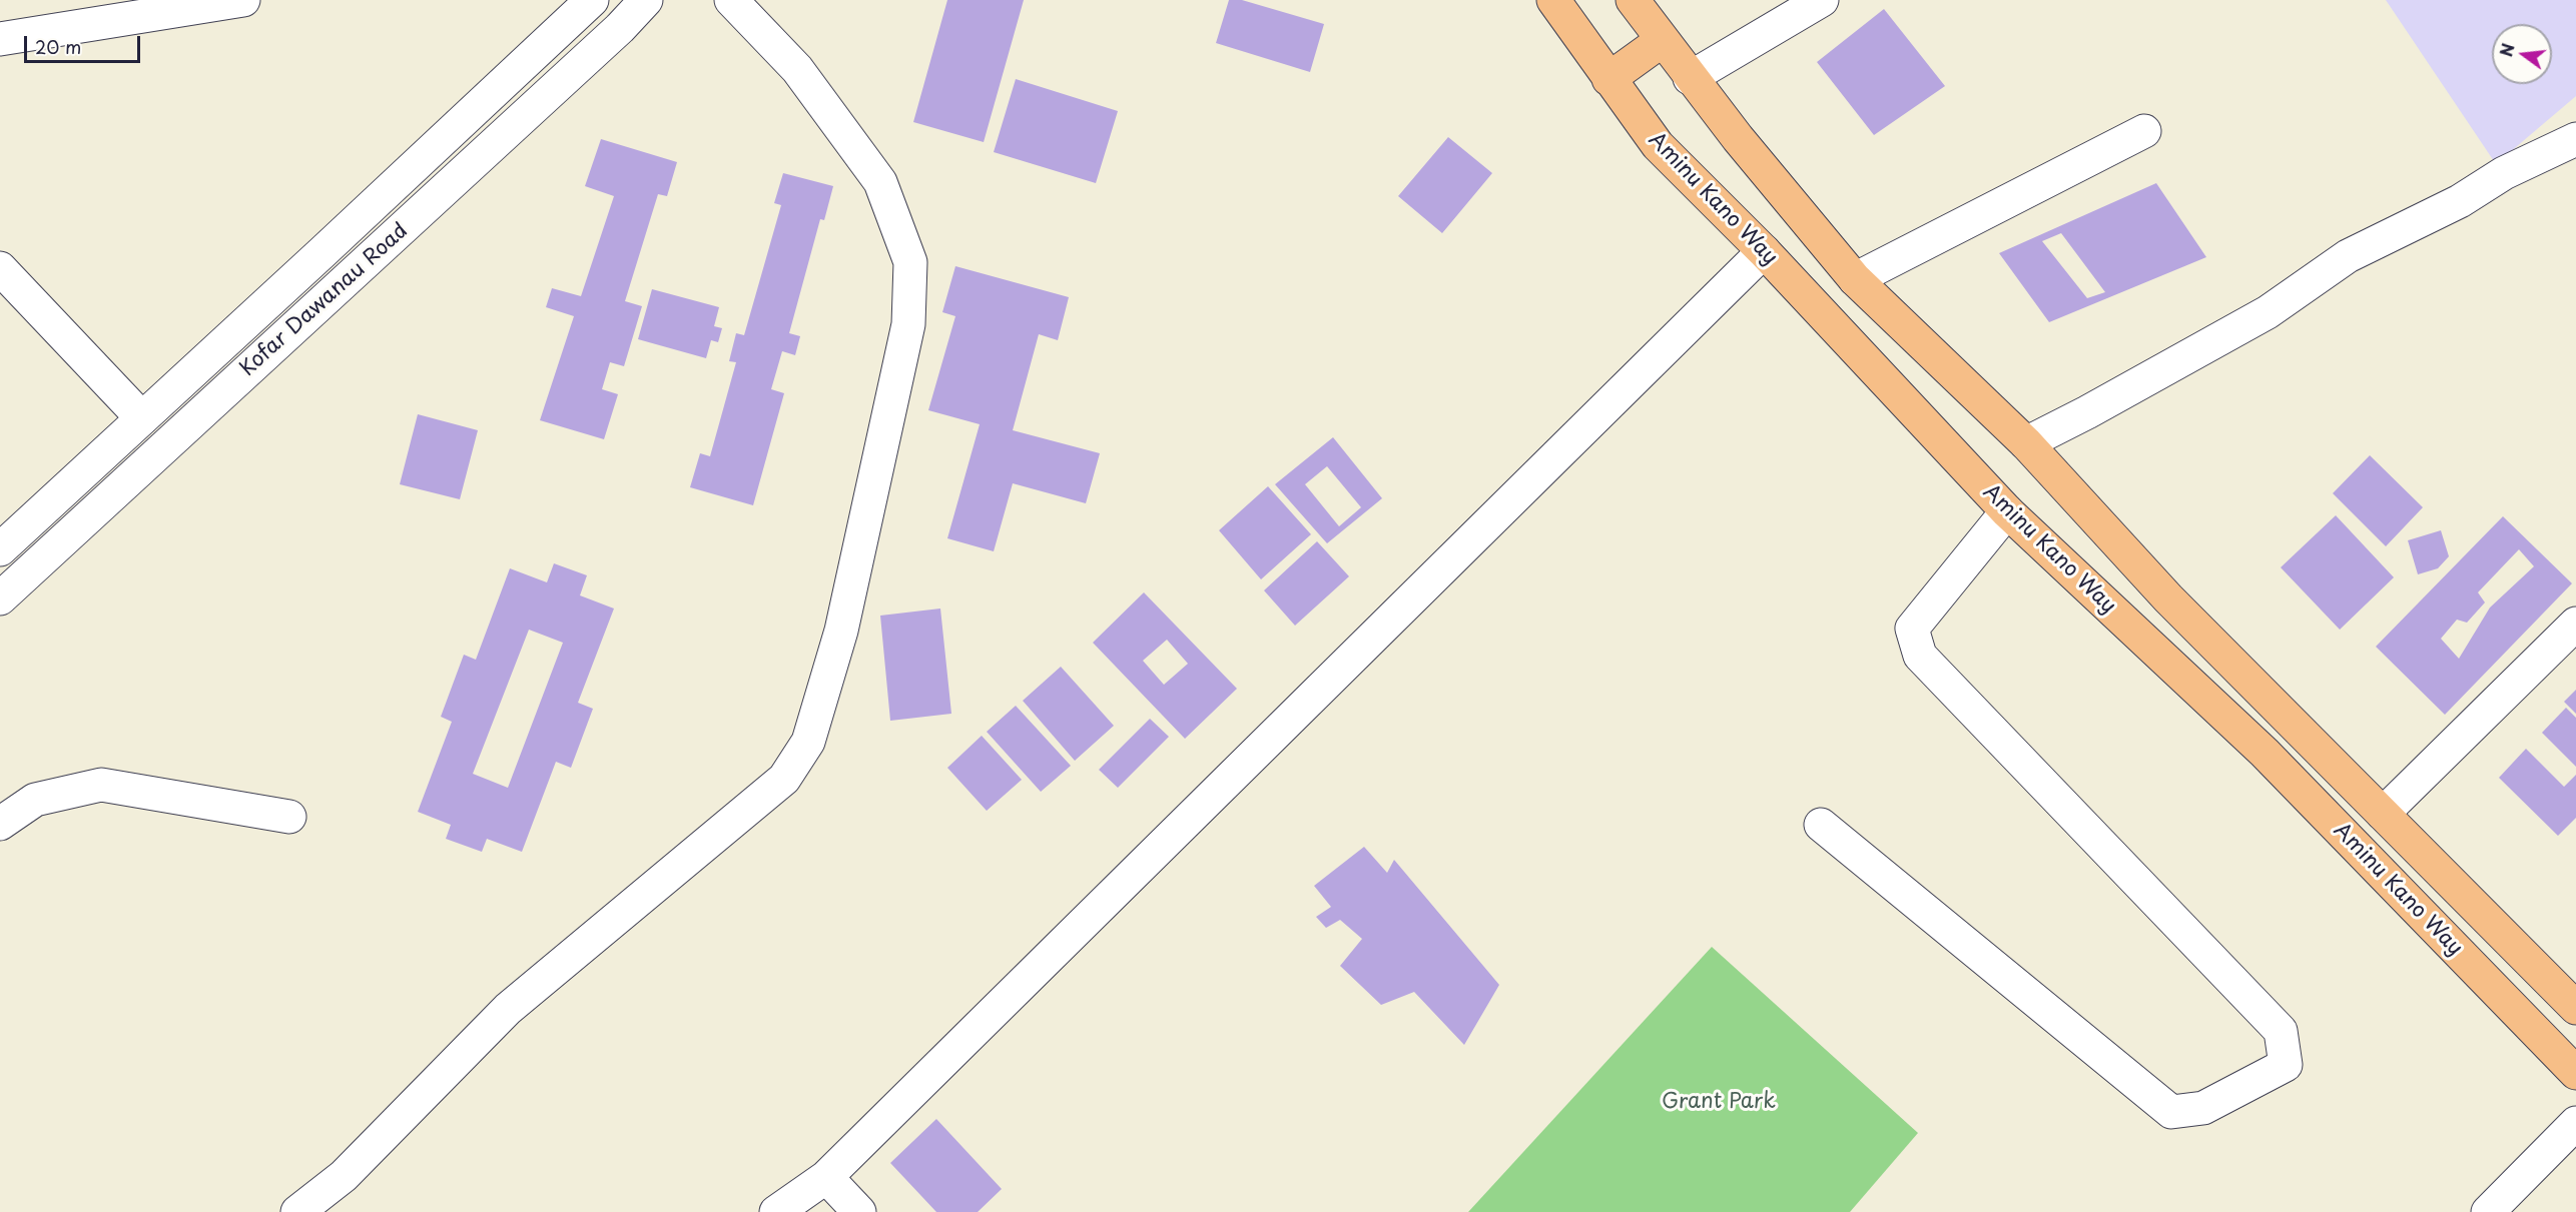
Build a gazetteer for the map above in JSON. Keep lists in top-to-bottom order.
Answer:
{
  "streets": {
    "main road": ["Aminu Kano Way"],
    "street": ["Kofar Dawanau Road"]
  },
  "parks": ["Grant Park"],
  "scale_bar": "20 m",
  "north": "left"
}
